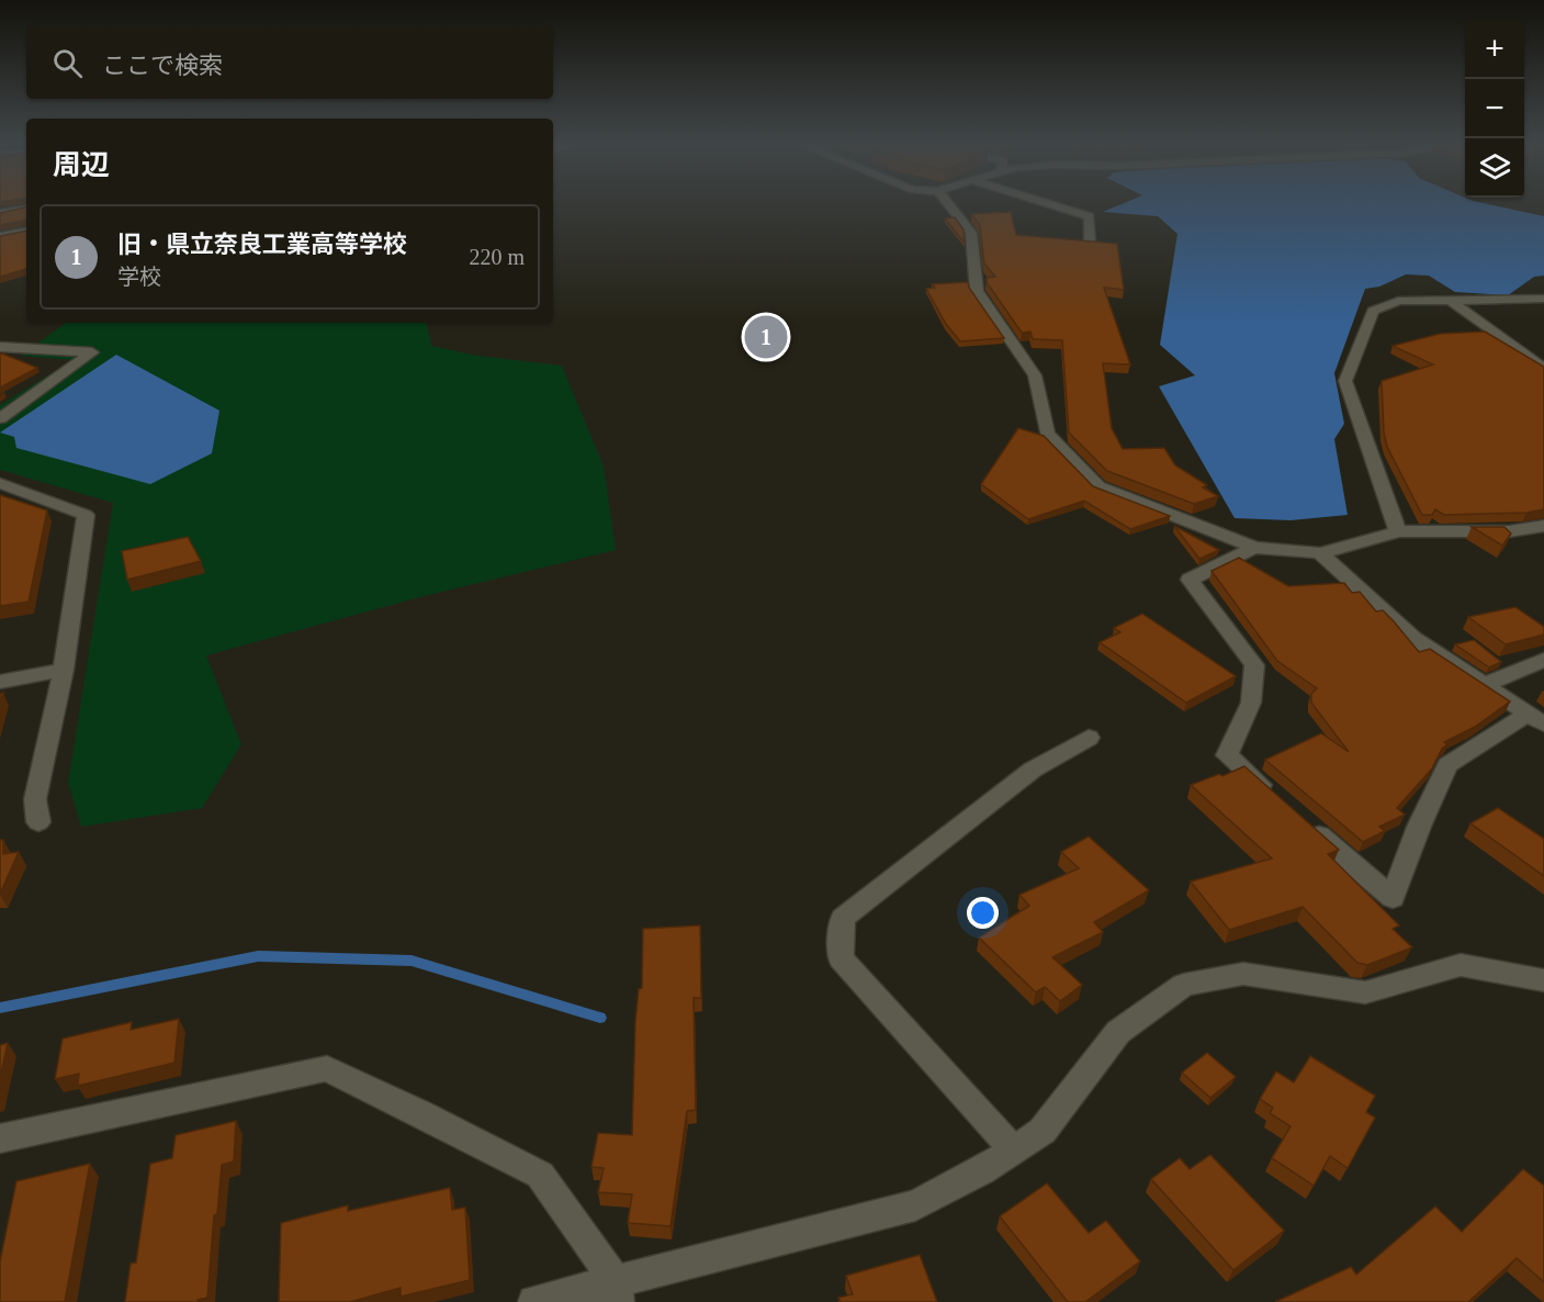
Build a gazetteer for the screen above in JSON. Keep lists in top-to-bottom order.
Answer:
{
  "page": {
    "map_buttons": ["+", "−"],
    "search": "ここで検索",
    "heading": "周辺",
    "list": [
      {
        "mark": "1",
        "name": "旧・県立奈良工業高等学校",
        "note": "学校",
        "value": "220 m"
      }
    ],
    "pins": "1"
  }
}
